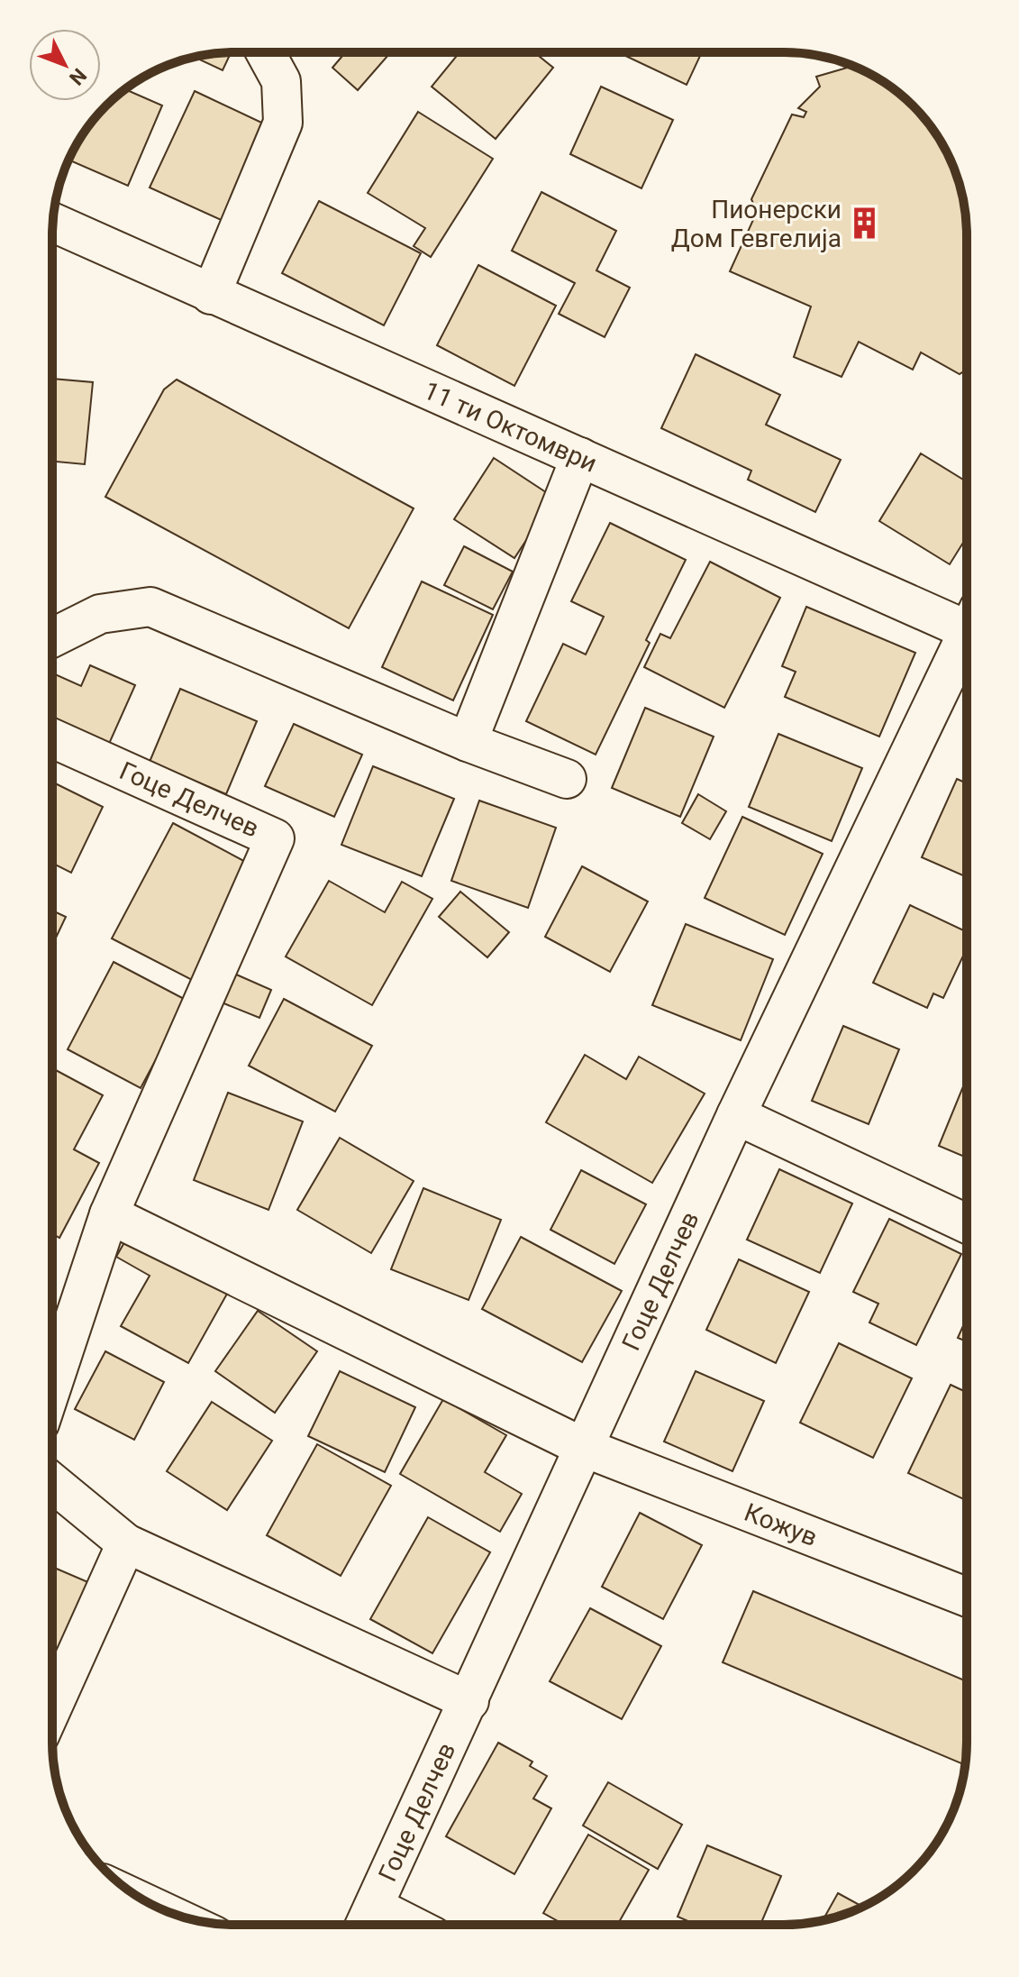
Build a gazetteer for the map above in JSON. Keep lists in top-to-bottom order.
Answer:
{
  "streets": {
    "street": ["11 ти Октомври", "Гоце Делчев", "Кожув"]
  },
  "crossings": [
    ["Гоце Делчев", "Кожув"]
  ],
  "places": {
    "building": ["Пионерски Дом Гевгелија"]
  },
  "north": "bottom right"
}
